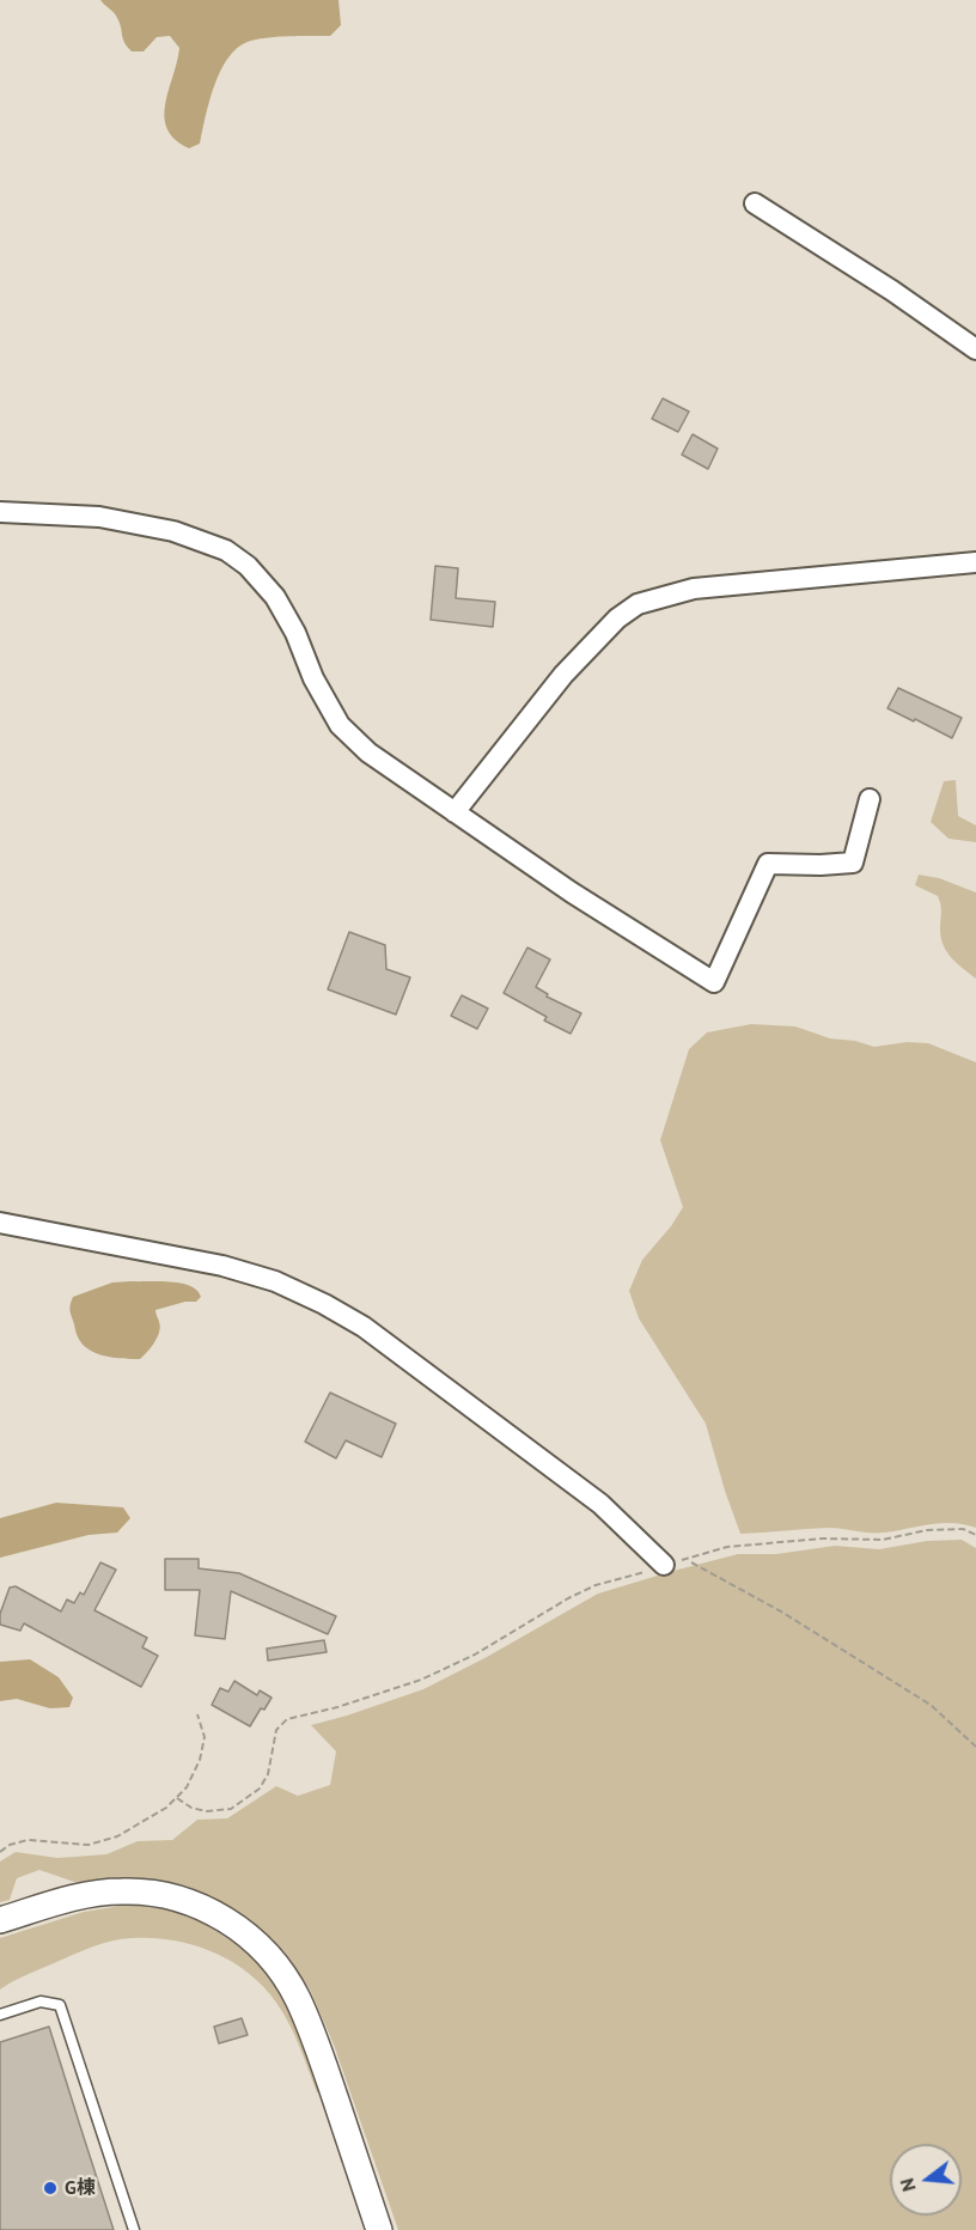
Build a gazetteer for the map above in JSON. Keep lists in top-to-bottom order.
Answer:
{
  "places": ["G棟"],
  "north": "left"
}
